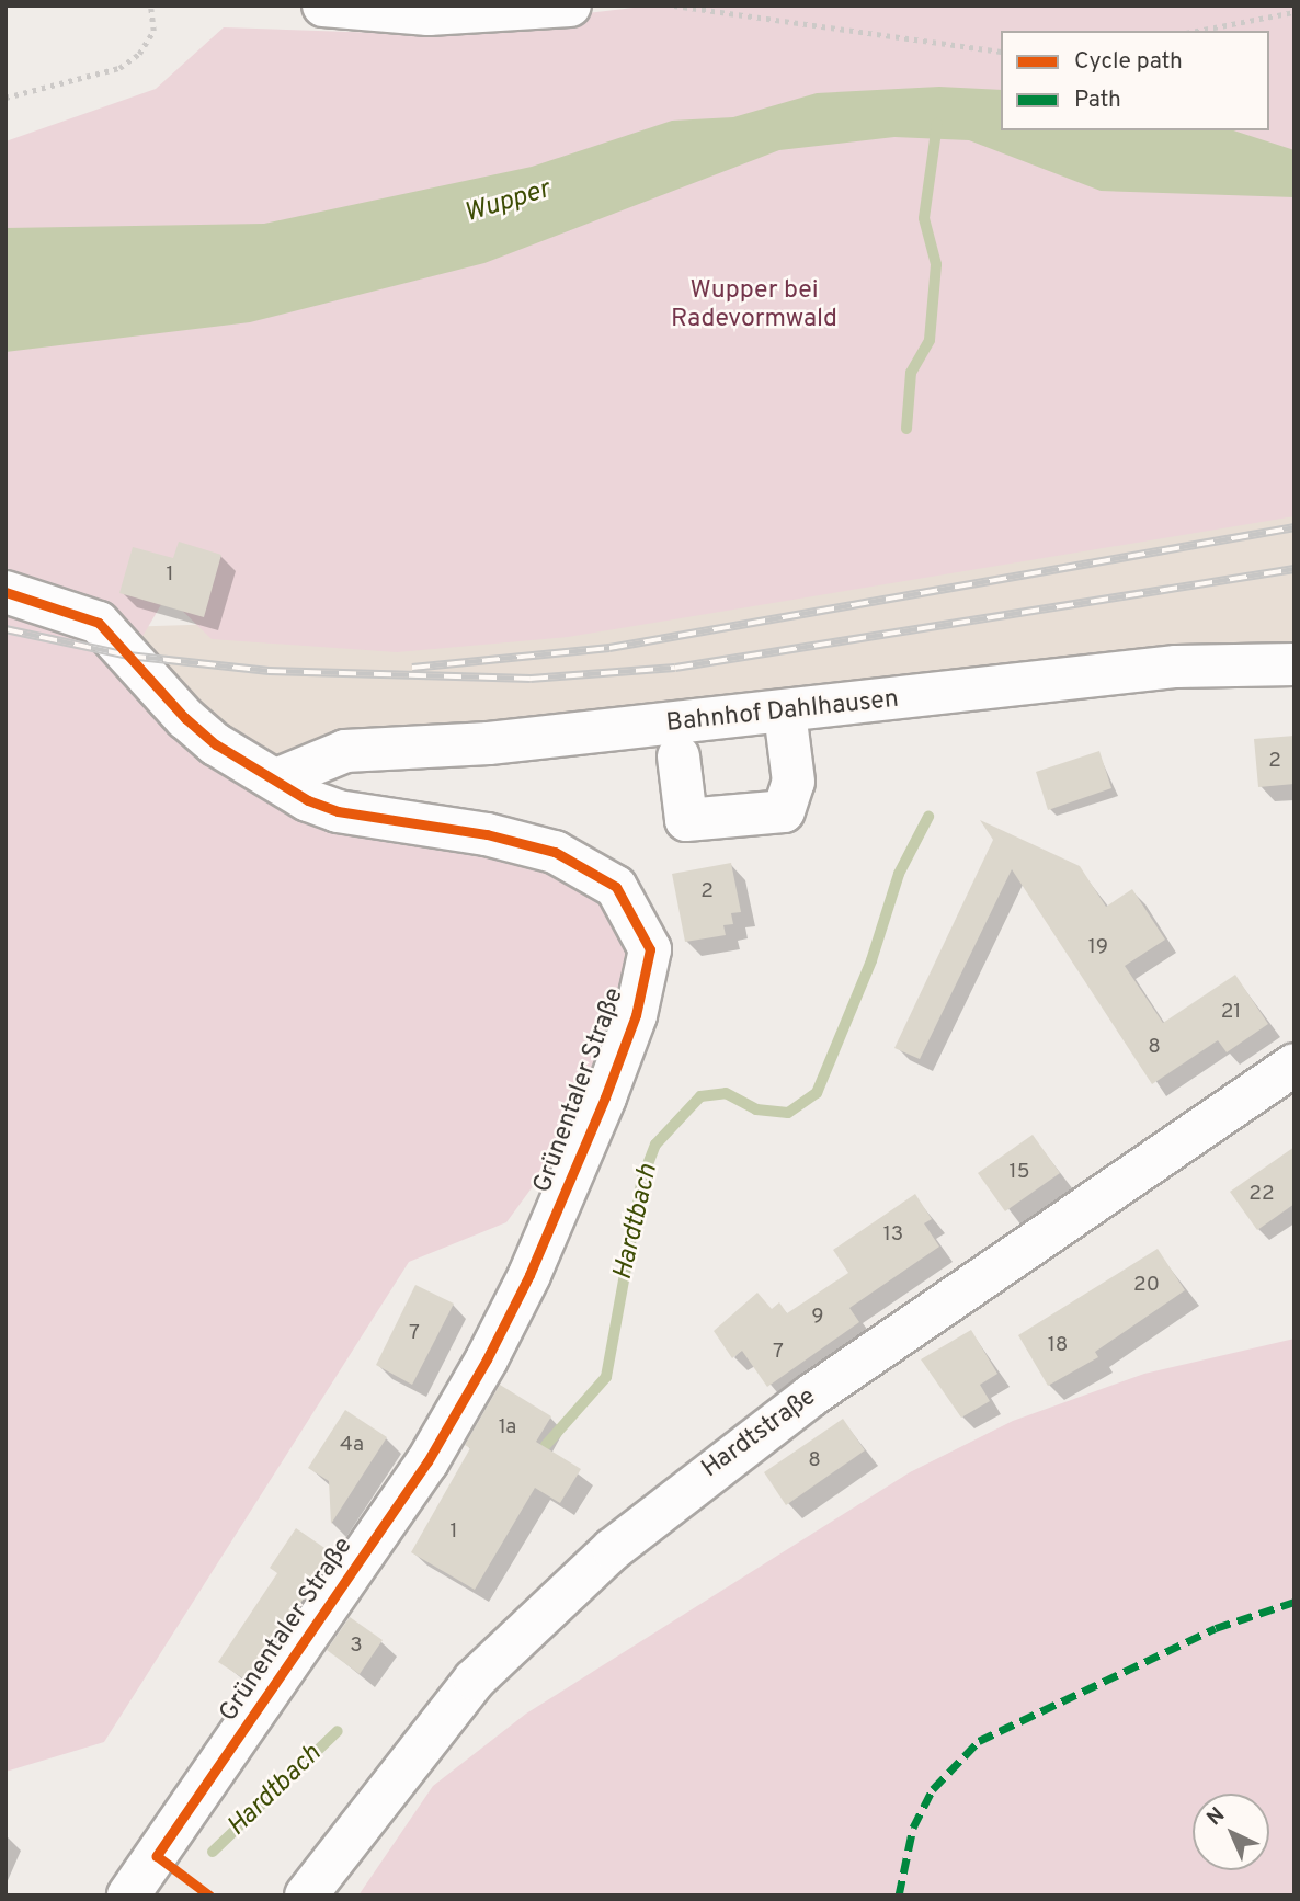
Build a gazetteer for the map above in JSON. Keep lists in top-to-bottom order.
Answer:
{
  "streets": {
    "main road": ["Bahnhof Dahlhausen", "Grünentaler Straße", "Hardtstraße"]
  },
  "crossings": [
    ["Bahnhof Dahlhausen", "Grünentaler Straße"]
  ],
  "water": ["Wupper", "Hardtbach"],
  "parks": ["Wupper bei Radevormwald"],
  "house_numbers": [
    "1",
    "2",
    "2",
    "19",
    "21",
    "8",
    "15",
    "22",
    "13",
    "20",
    "9",
    "7",
    "18",
    "7",
    "1a",
    "4a",
    "8",
    "1",
    "3"
  ],
  "legend": ["Cycle path", "Path"],
  "north": "top left"
}
